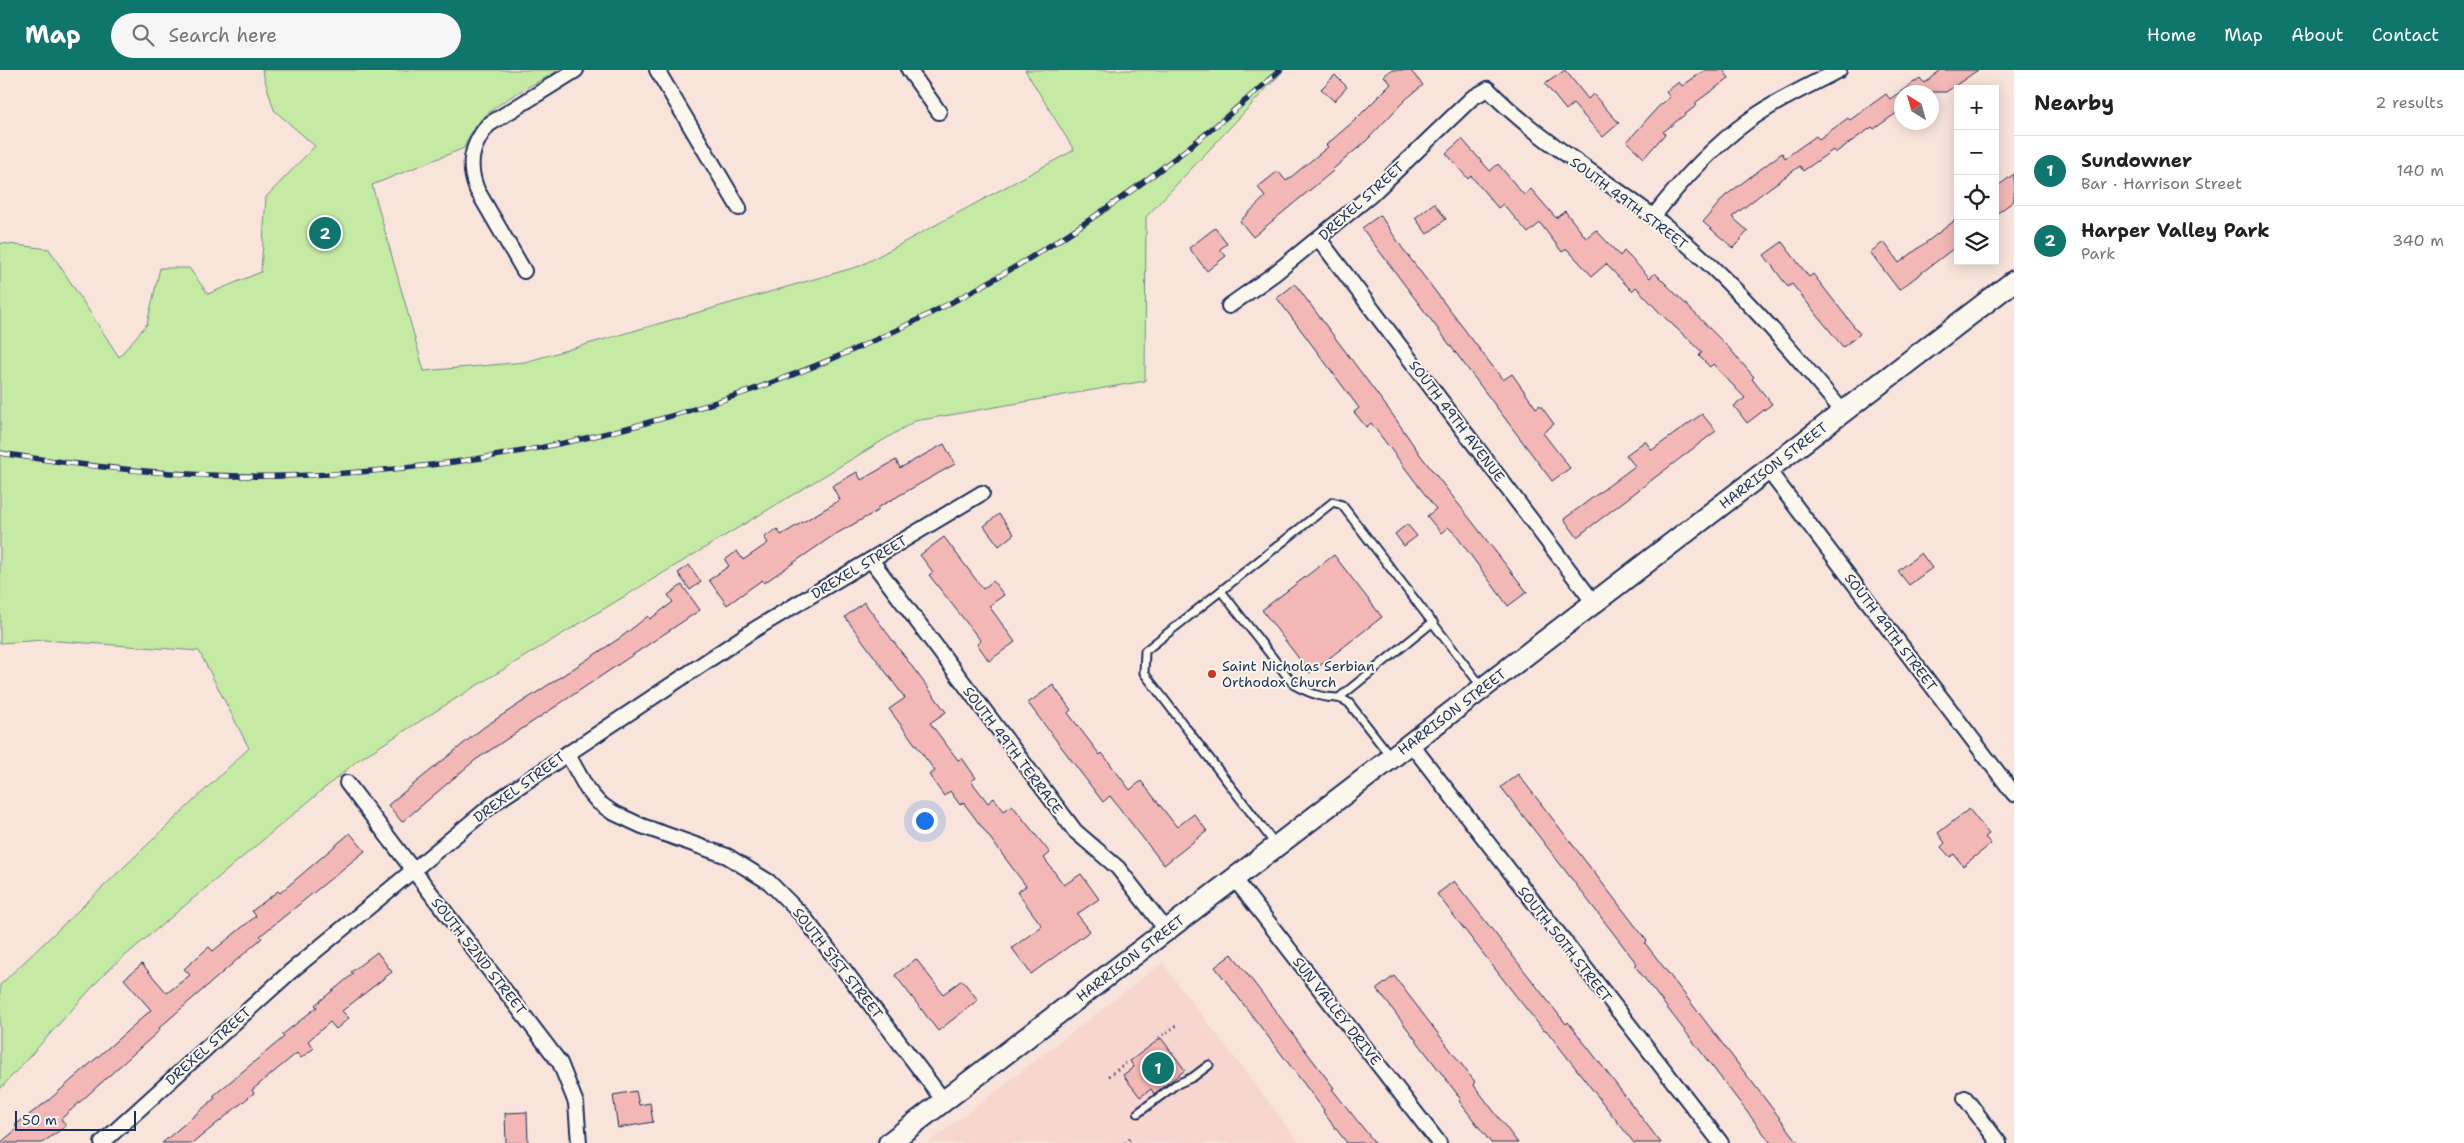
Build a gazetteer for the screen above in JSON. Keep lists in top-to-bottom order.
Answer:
{
  "streets": {
    "main road": ["HARRISON STREET"],
    "street": [
      "DREXEL STREET",
      "SOUTH 49TH STREET",
      "SOUTH 49TH AVENUE",
      "SOUTH 49TH TERRACE",
      "SOUTH 50TH STREET",
      "SOUTH 52ND STREET",
      "SOUTH 51ST STREET",
      "SUN VALLEY DRIVE"
    ]
  },
  "crossings": [
    ["DREXEL STREET", "SOUTH 49TH STREET"],
    ["DREXEL STREET", "SOUTH 49TH AVENUE"],
    ["DREXEL STREET", "SOUTH 49TH TERRACE"],
    ["DREXEL STREET", "SOUTH 52ND STREET"],
    ["DREXEL STREET", "SOUTH 51ST STREET"],
    ["SOUTH 49TH STREET", "HARRISON STREET"],
    ["SOUTH 49TH AVENUE", "HARRISON STREET"],
    ["HARRISON STREET", "SOUTH 49TH TERRACE"],
    ["HARRISON STREET", "SOUTH 50TH STREET"],
    ["HARRISON STREET", "SOUTH 51ST STREET"],
    ["HARRISON STREET", "SUN VALLEY DRIVE"]
  ],
  "places": ["Saint Nicholas Serbian Orthodox Church"],
  "scale_bar": "50 m",
  "north": "top left",
  "page": {
    "header": "Map",
    "search": "Search here",
    "nav": [
      "Home",
      "Map",
      "About",
      "Contact"
    ],
    "heading": ["Nearby", "2 results"],
    "map_buttons": ["+", "−"],
    "list": [
      {
        "mark": "1",
        "name": "Sundowner",
        "note": "Bar · Harrison Street",
        "value": "140 m"
      },
      {
        "mark": "2",
        "name": "Harper Valley Park",
        "note": "Park",
        "value": "340 m"
      }
    ],
    "pins": ["2", "1"],
    "scale": "50 m"
  }
}
